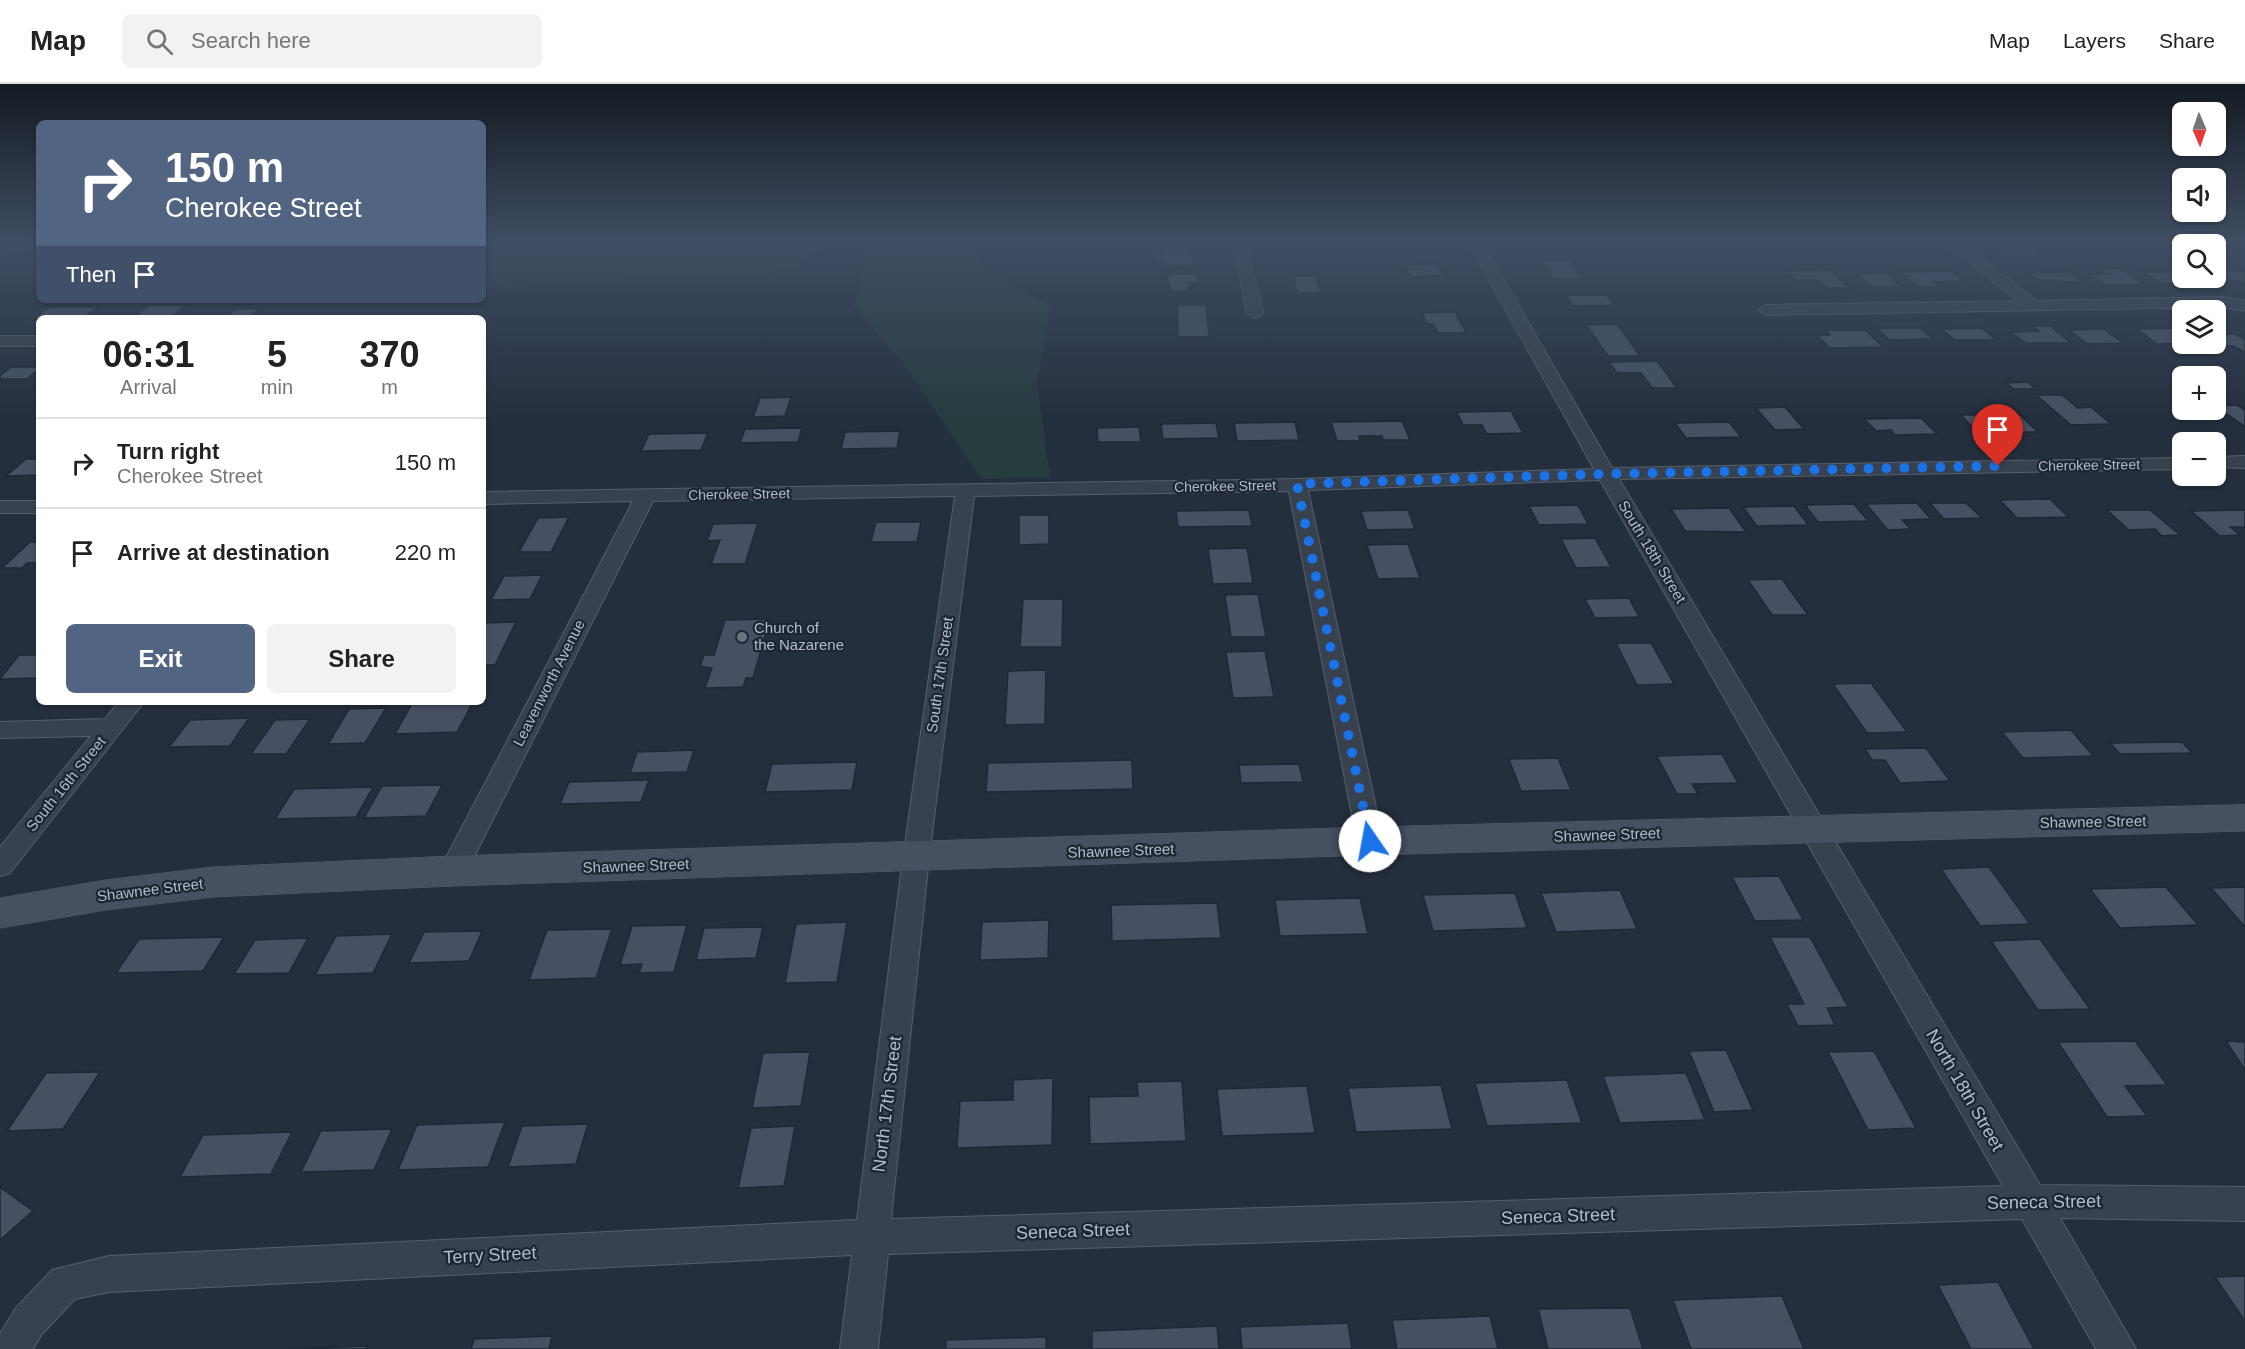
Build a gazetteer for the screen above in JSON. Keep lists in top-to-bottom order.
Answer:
{
  "streets": {
    "street": [
      "Cherokee Street",
      "South 18th Street",
      "South 17th Street",
      "Leavenworth Avenue",
      "South 16th Street",
      "Shawnee Street",
      "North 18th Street",
      "North 17th Street",
      "Seneca Street",
      "Terry Street"
    ]
  },
  "crossings": [
    ["Cherokee Street", "South 18th Street"],
    ["Cherokee Street", "South 17th Street"],
    ["Cherokee Street", "Leavenworth Avenue"],
    ["South 18th Street", "Shawnee Street"],
    ["South 18th Street", "North 18th Street"],
    ["South 17th Street", "Shawnee Street"],
    ["South 17th Street", "North 17th Street"],
    ["Leavenworth Avenue", "Shawnee Street"],
    ["Shawnee Street", "North 18th Street"],
    ["Shawnee Street", "North 17th Street"],
    ["North 18th Street", "Seneca Street"],
    ["North 17th Street", "Seneca Street"],
    ["North 17th Street", "Terry Street"],
    ["Seneca Street", "Terry Street"]
  ],
  "places": ["Church of the Nazarene"],
  "north": "bottom",
  "page": {
    "header": "Map",
    "search": "Search here",
    "nav": ["Map", "Layers", "Share"],
    "map_buttons": ["+", "−"],
    "turn": ["150 m", "Cherokee Street"],
    "then": "Then",
    "eta": [
      "06:31",
      "Arrival",
      "5",
      "min",
      "370",
      "m"
    ],
    "list": [
      {
        "name": "Turn right",
        "note": "Cherokee Street",
        "value": "150 m"
      },
      {
        "name": "Arrive at destination",
        "value": "220 m"
      }
    ],
    "buttons": ["Exit", "Share"]
  }
}
